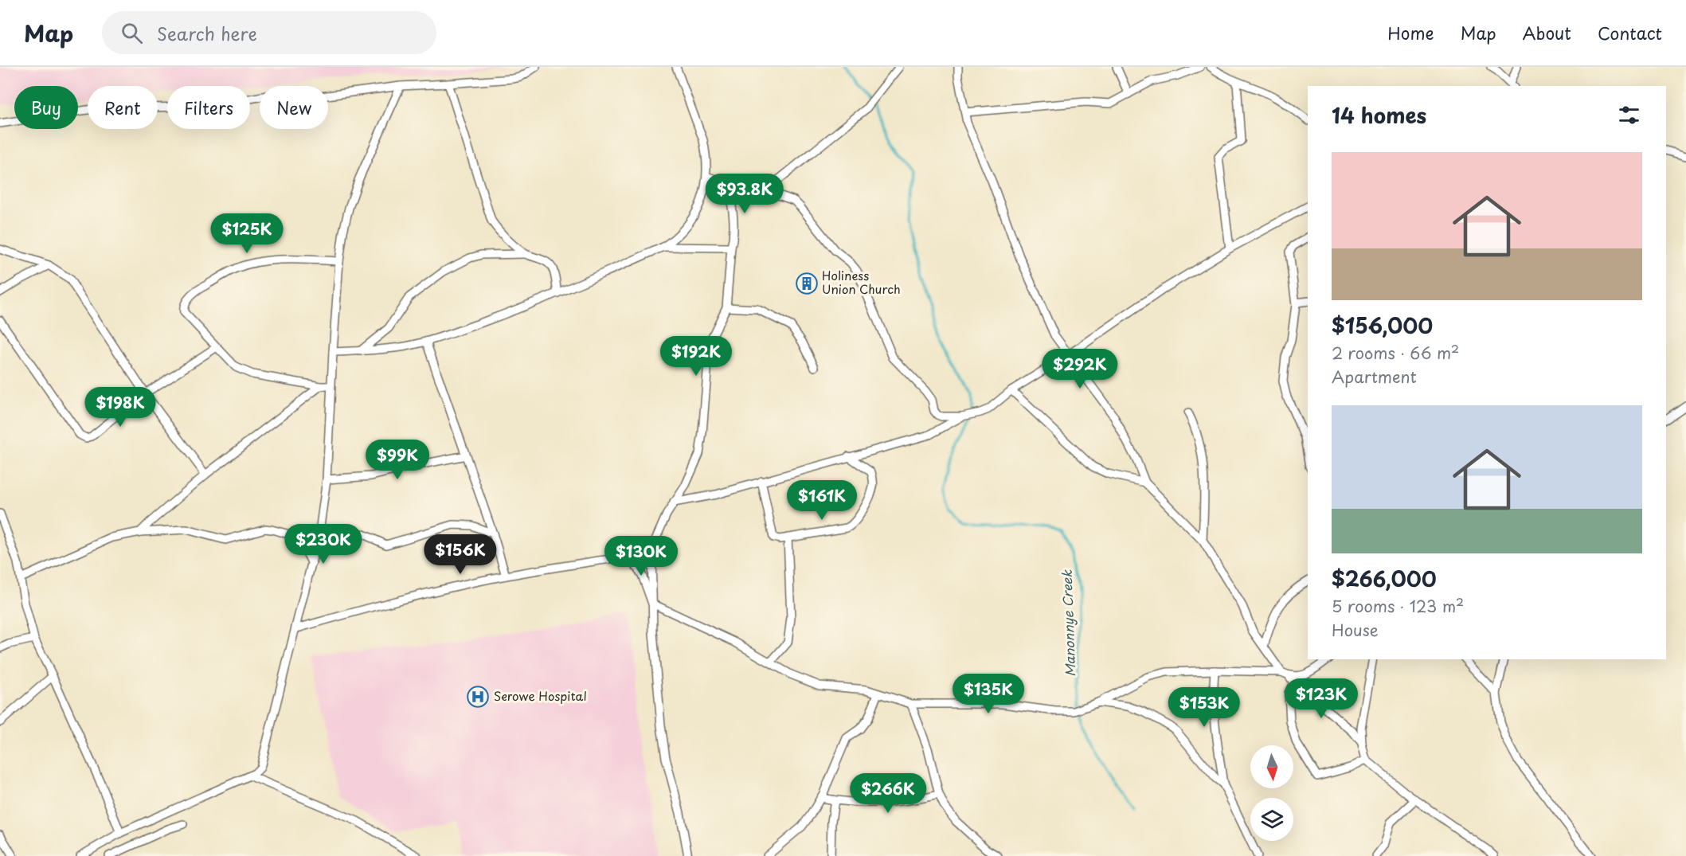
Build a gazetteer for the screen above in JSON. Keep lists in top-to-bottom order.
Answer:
{
  "water": ["Manonnye Creek"],
  "places": {
    "building": ["Holiness Union Church"],
    "hospital": ["Serowe Hospital"]
  },
  "north": "bottom",
  "page": {
    "header": "Map",
    "search": "Search here",
    "nav": [
      "Home",
      "Map",
      "About",
      "Contact"
    ],
    "chip": [
      "Buy",
      "Rent",
      "Filters",
      "New"
    ],
    "heading": "14 homes",
    "list": [
      {
        "name": "$156,000",
        "note": "2 rooms · 66 m² · Apartment"
      },
      {
        "name": "$266,000",
        "note": "5 rooms · 123 m² · House"
      }
    ],
    "price": [
      "$93.8K",
      "$125K",
      "$192K",
      "$292K",
      "$198K",
      "$99K",
      "$161K",
      "$230K",
      "$156K",
      "$130K",
      "$135K",
      "$123K",
      "$153K",
      "$266K"
    ]
  }
}
